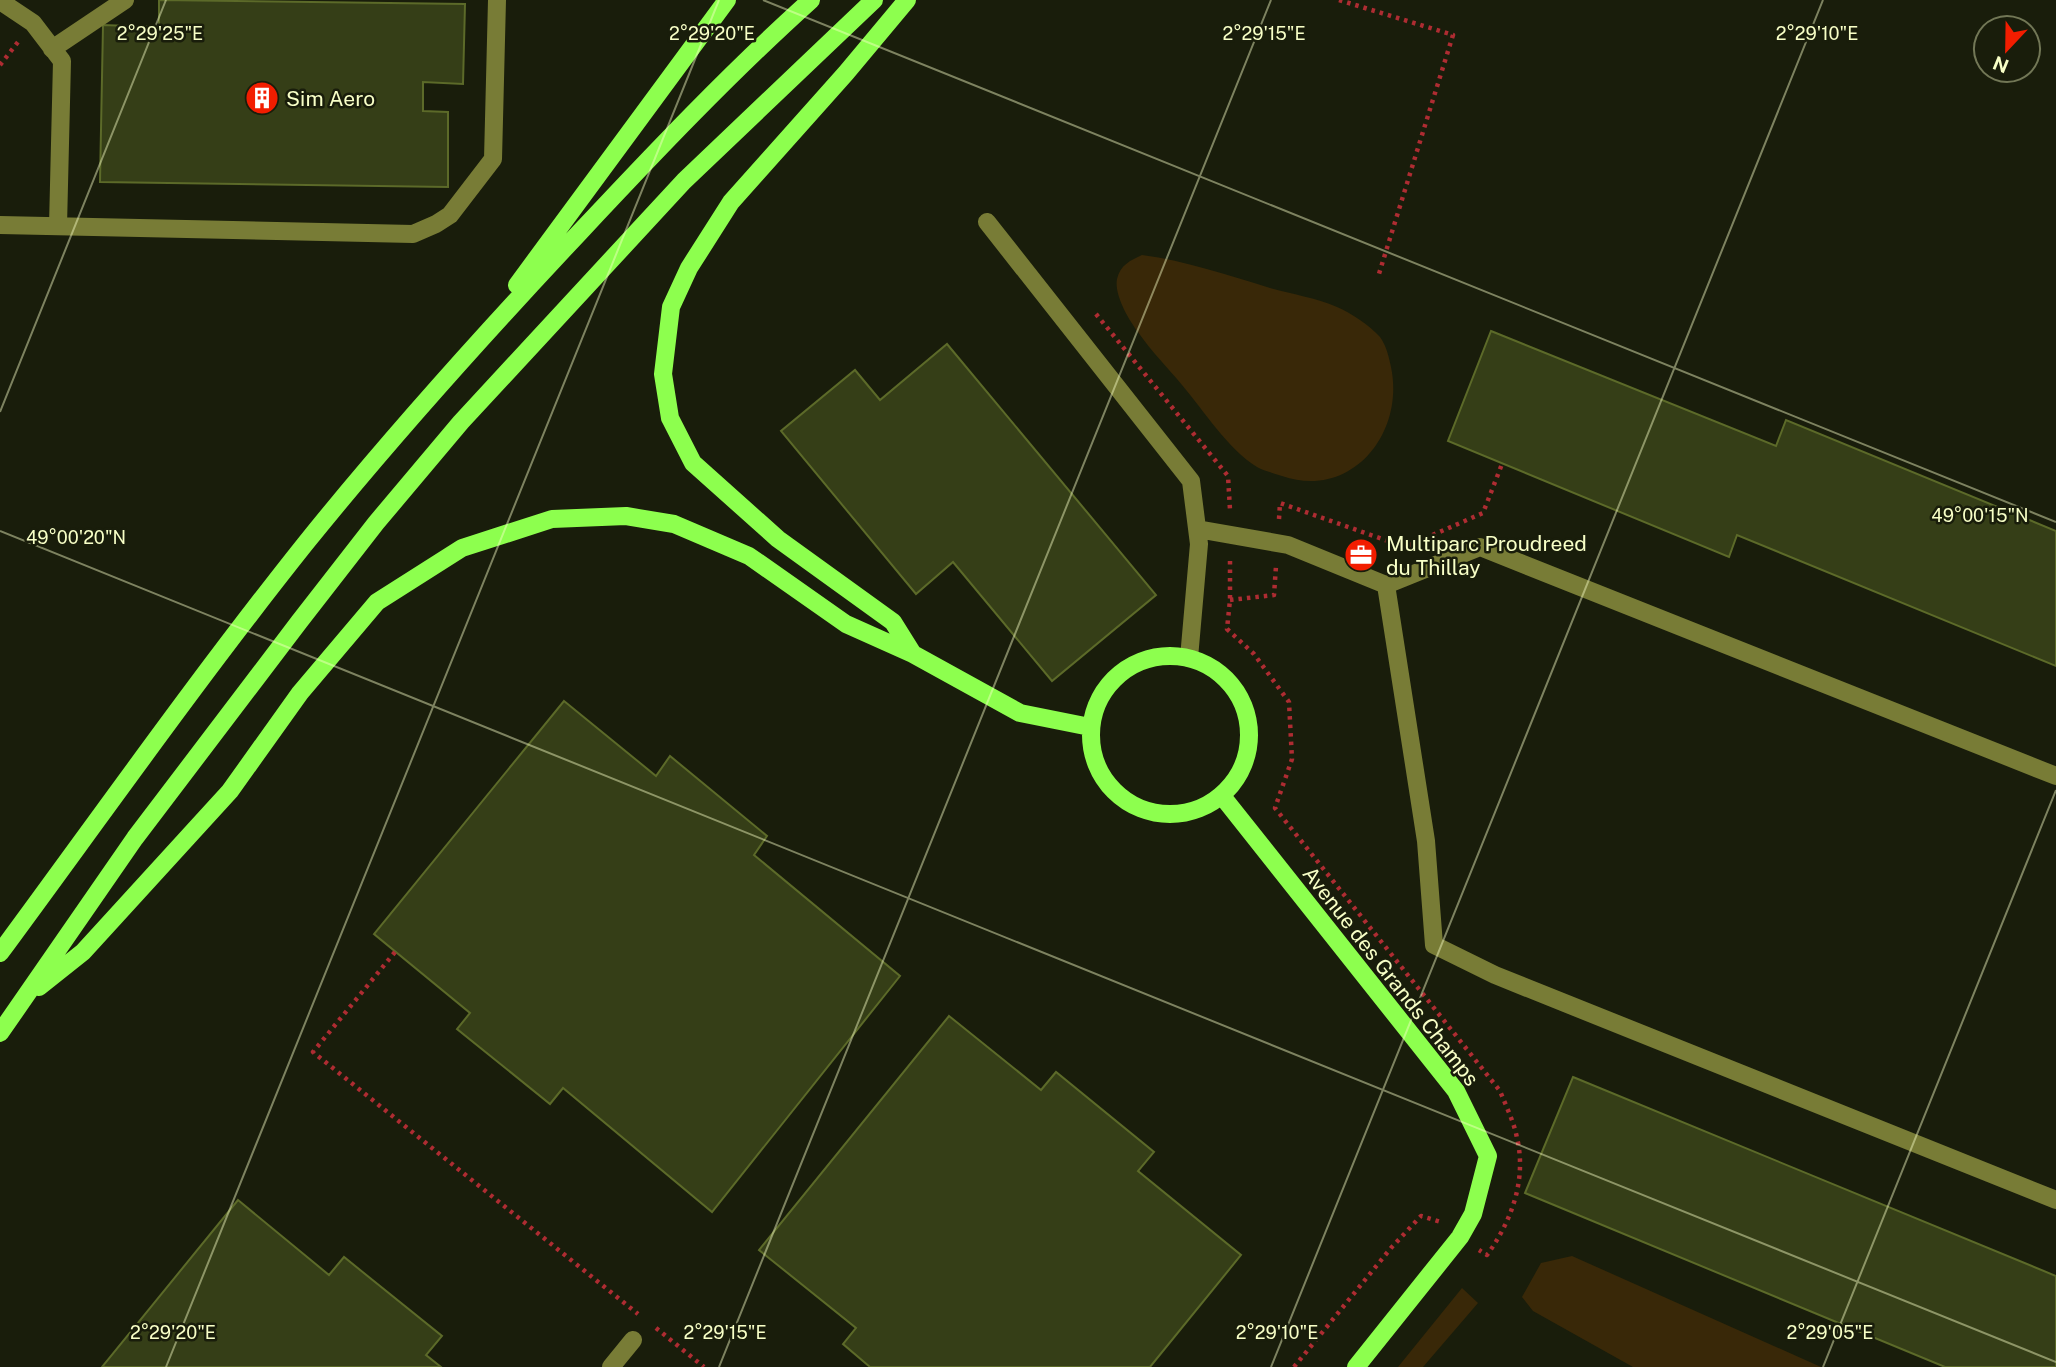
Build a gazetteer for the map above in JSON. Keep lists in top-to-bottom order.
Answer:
{
  "streets": {
    "main road": ["Avenue des Grands Champs"]
  },
  "places": {
    "building": ["Sim Aero"],
    "office": ["Multiparc Proudreed du Thillay"]
  },
  "north": "bottom",
  "coordinates": [
    "2°29'15\"E",
    "2°29'10\"E",
    "2°29'25\"E",
    "2°29'20\"E",
    "49°00'15\"N",
    "49°00'20\"N",
    "2°29'05\"E"
  ]
}
